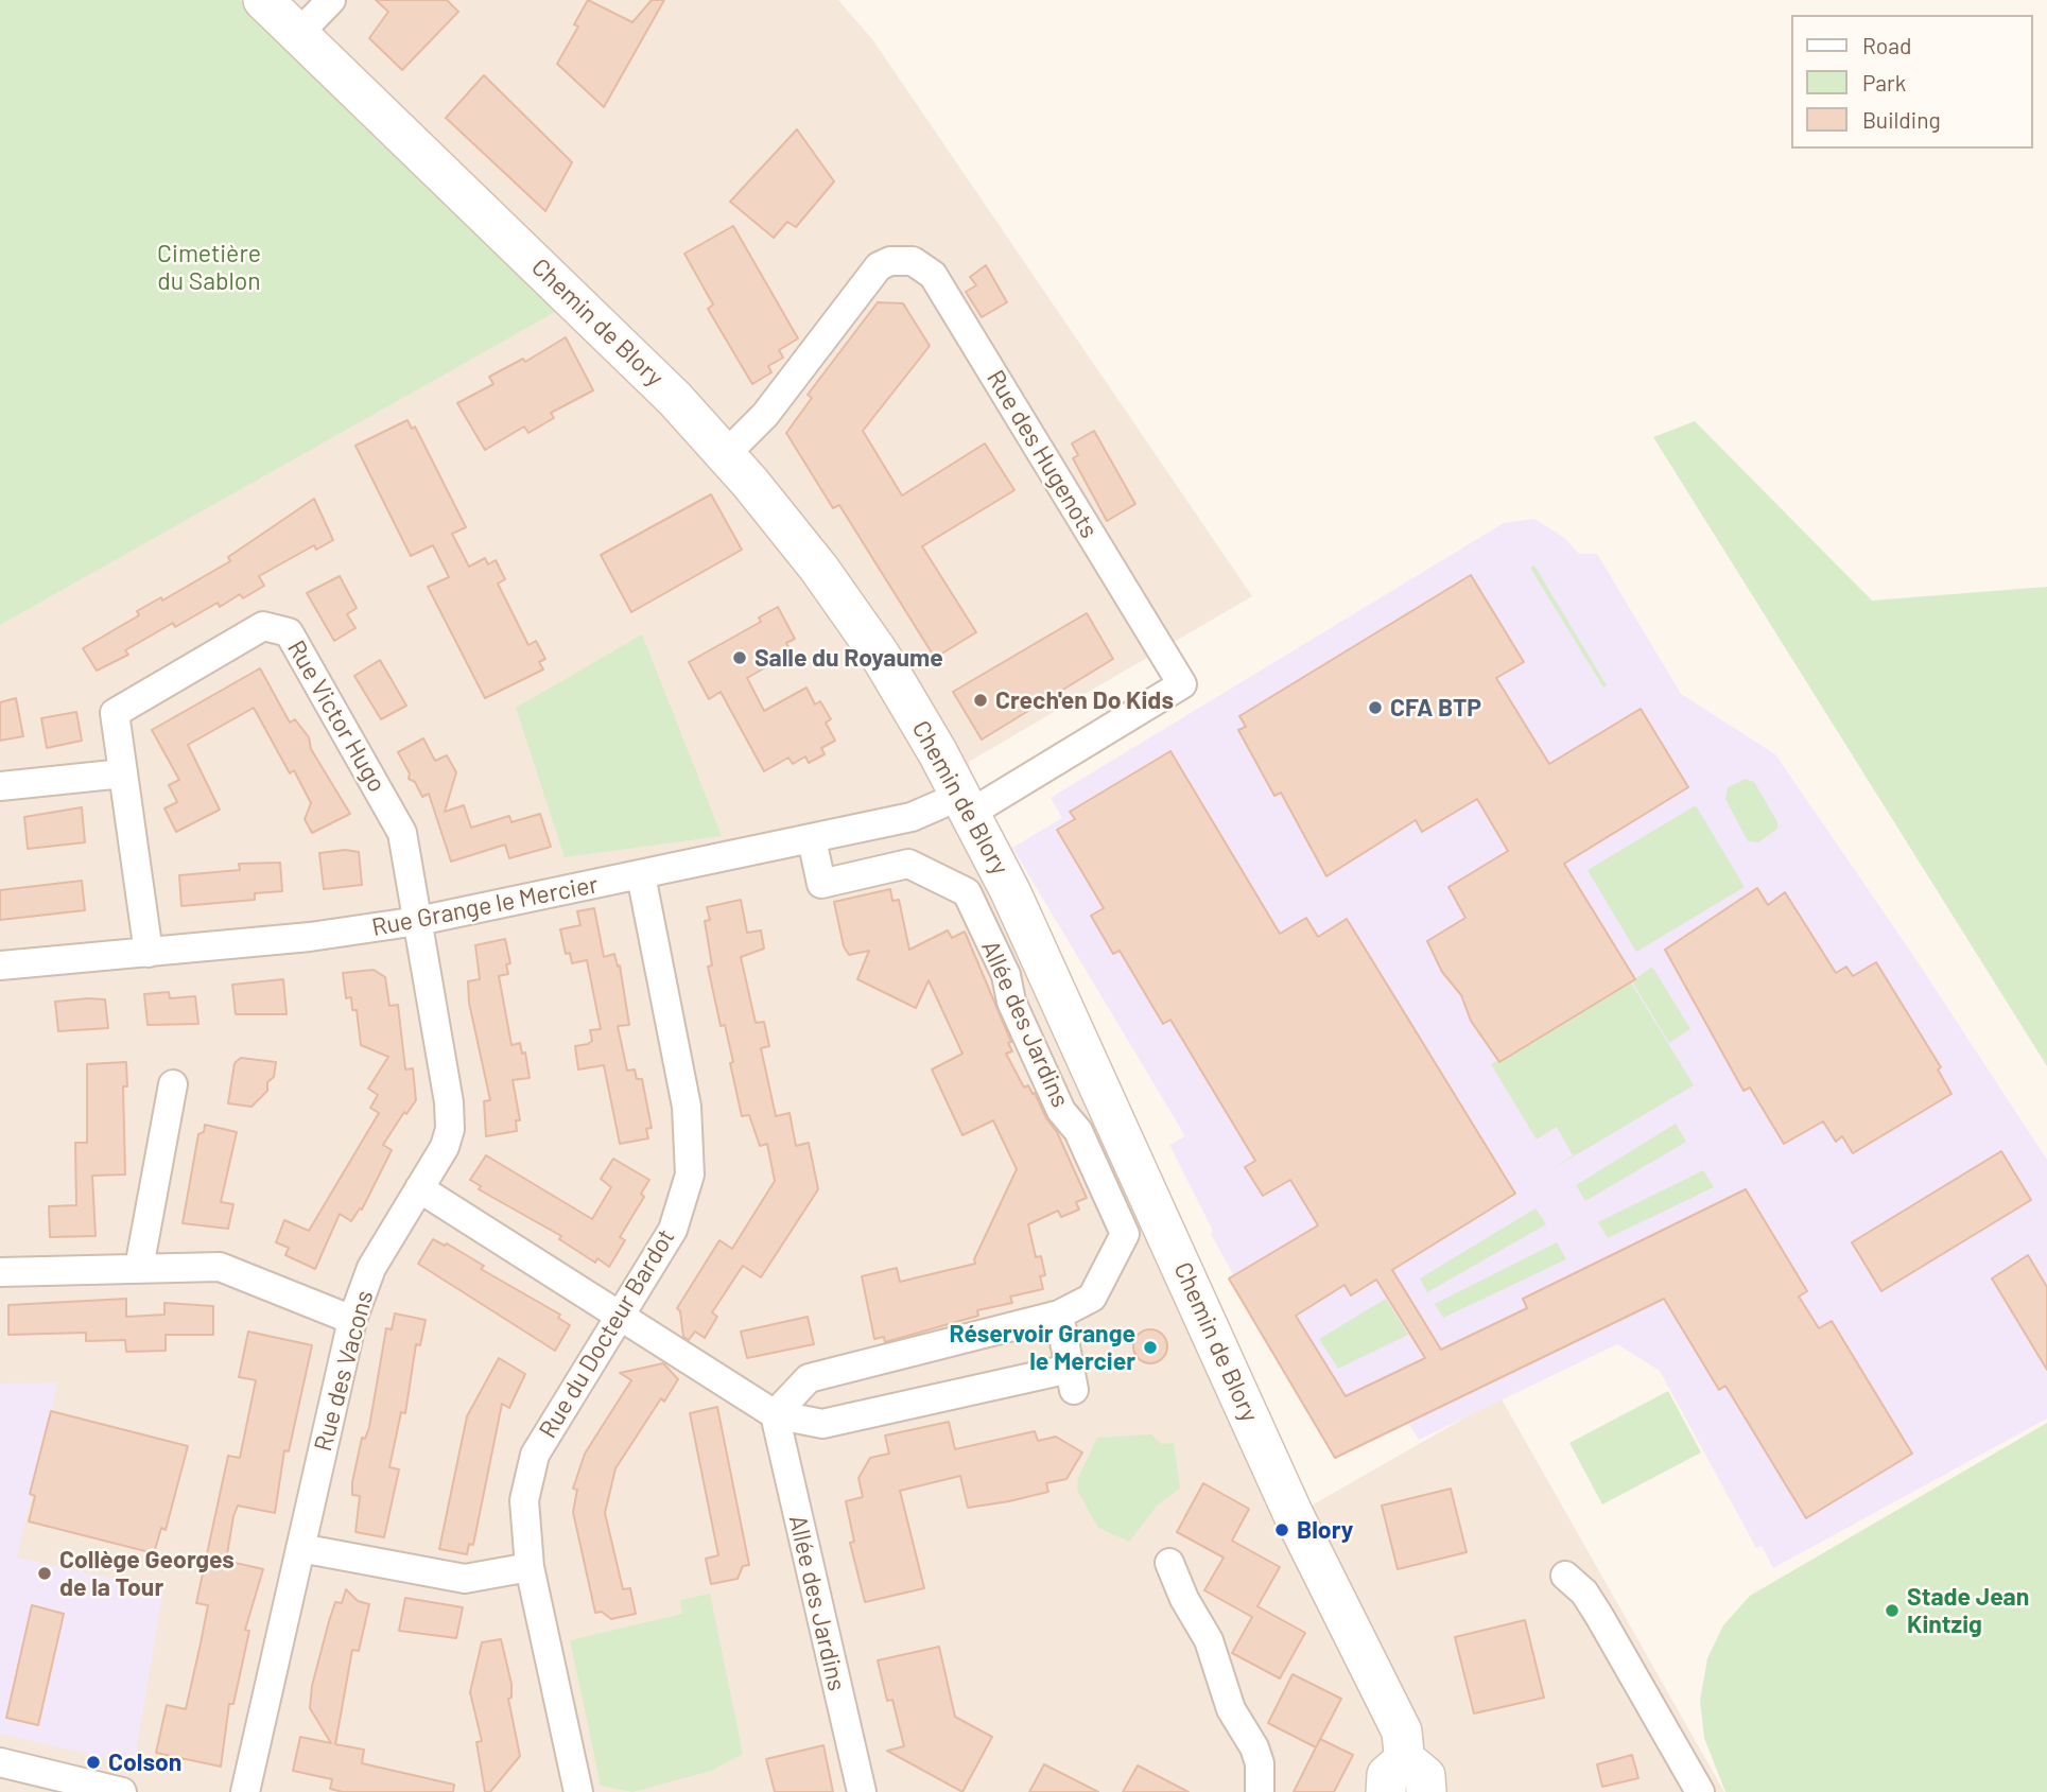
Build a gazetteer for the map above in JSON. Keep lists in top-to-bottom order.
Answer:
{
  "streets": {
    "street": [
      "Chemin de Blory",
      "Rue des Hugenots",
      "Rue Victor Hugo",
      "Rue Grange le Mercier",
      "Allée des Jardins",
      "Rue du Docteur Bardot",
      "Rue des Vacons"
    ]
  },
  "crossings": [
    ["Chemin de Blory", "Rue des Hugenots"],
    ["Chemin de Blory", "Rue Grange le Mercier"],
    ["Rue des Hugenots", "Rue Grange le Mercier"],
    ["Rue Victor Hugo", "Rue Grange le Mercier"],
    ["Rue Victor Hugo", "Rue des Vacons"],
    ["Rue Grange le Mercier", "Allée des Jardins"],
    ["Rue Grange le Mercier", "Rue du Docteur Bardot"],
    ["Rue Grange le Mercier", "Rue des Vacons"]
  ],
  "parks": ["Cimetière du Sablon"],
  "places": [
    "Salle du Royaume",
    "Crech'en Do Kids",
    "CFA BTP",
    "Réservoir Grange le Mercier",
    "Blory",
    "Collège Georges de la Tour",
    "Stade Jean Kintzig",
    "Colson"
  ],
  "legend": ["Road", "Park", "Building"]
}
